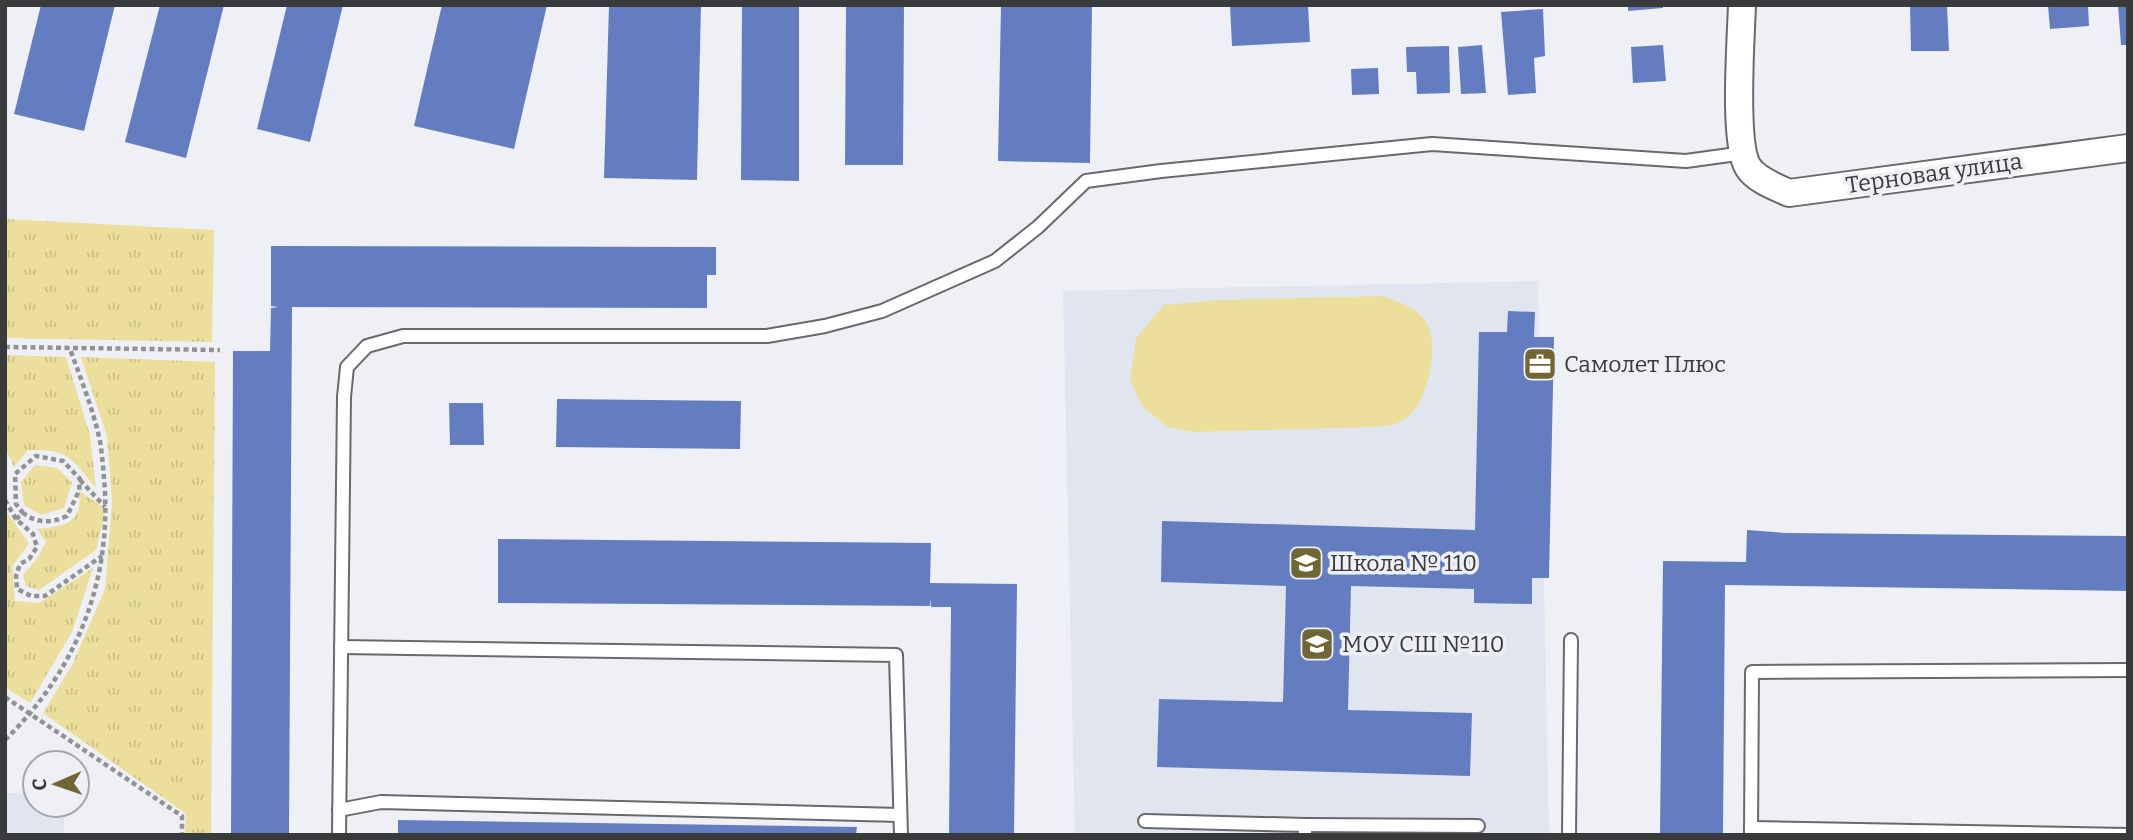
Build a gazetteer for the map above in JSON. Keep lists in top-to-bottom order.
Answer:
{
  "streets": {
    "street": ["Терновая улица"]
  },
  "places": {
    "office": ["Самолет Плюс"],
    "school or university": ["Школа № 110", "МОУ СШ №110"]
  },
  "north": "left"
}
